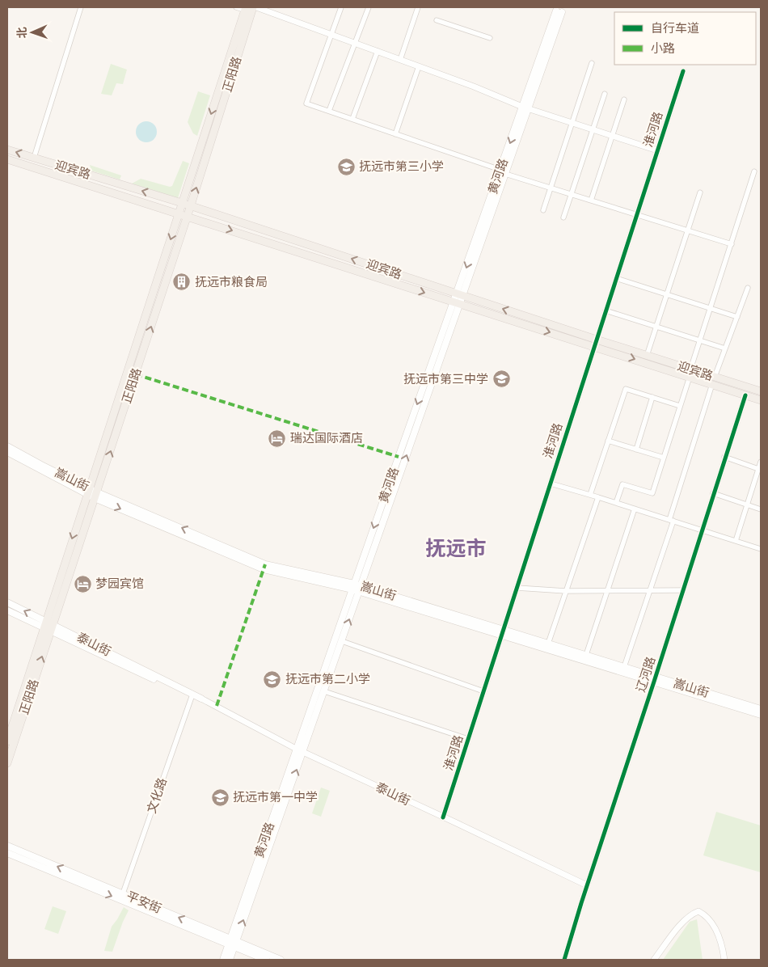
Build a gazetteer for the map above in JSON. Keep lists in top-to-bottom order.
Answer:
{
  "streets": {
    "main road": [
      "正阳路",
      "迎宾路",
      "黄河路",
      "嵩山街",
      "泰山街",
      "平安街"
    ],
    "street": ["淮河路", "辽河路", "文化路"]
  },
  "crossings": [
    ["正阳路", "迎宾路"],
    ["正阳路", "嵩山街"],
    ["正阳路", "泰山街"],
    ["淮河路", "迎宾路"],
    ["淮河路", "嵩山街"],
    ["淮河路", "泰山街"],
    ["迎宾路", "黄河路"],
    ["迎宾路", "辽河路"],
    ["黄河路", "嵩山街"],
    ["黄河路", "泰山街"],
    ["黄河路", "平安街"],
    ["嵩山街", "辽河路"],
    ["泰山街", "辽河路"],
    ["泰山街", "文化路"],
    ["文化路", "平安街"]
  ],
  "districts": ["抚远市"],
  "places": {
    "school or university": [
      "抚远市第三小学",
      "抚远市第三中学",
      "抚远市第二小学",
      "抚远市第一中学"
    ],
    "building": ["抚远市粮食局"],
    "hotel": ["瑞达国际酒店", "梦园宾馆"]
  },
  "legend": ["自行车道", "小路"],
  "north": "left"
}
